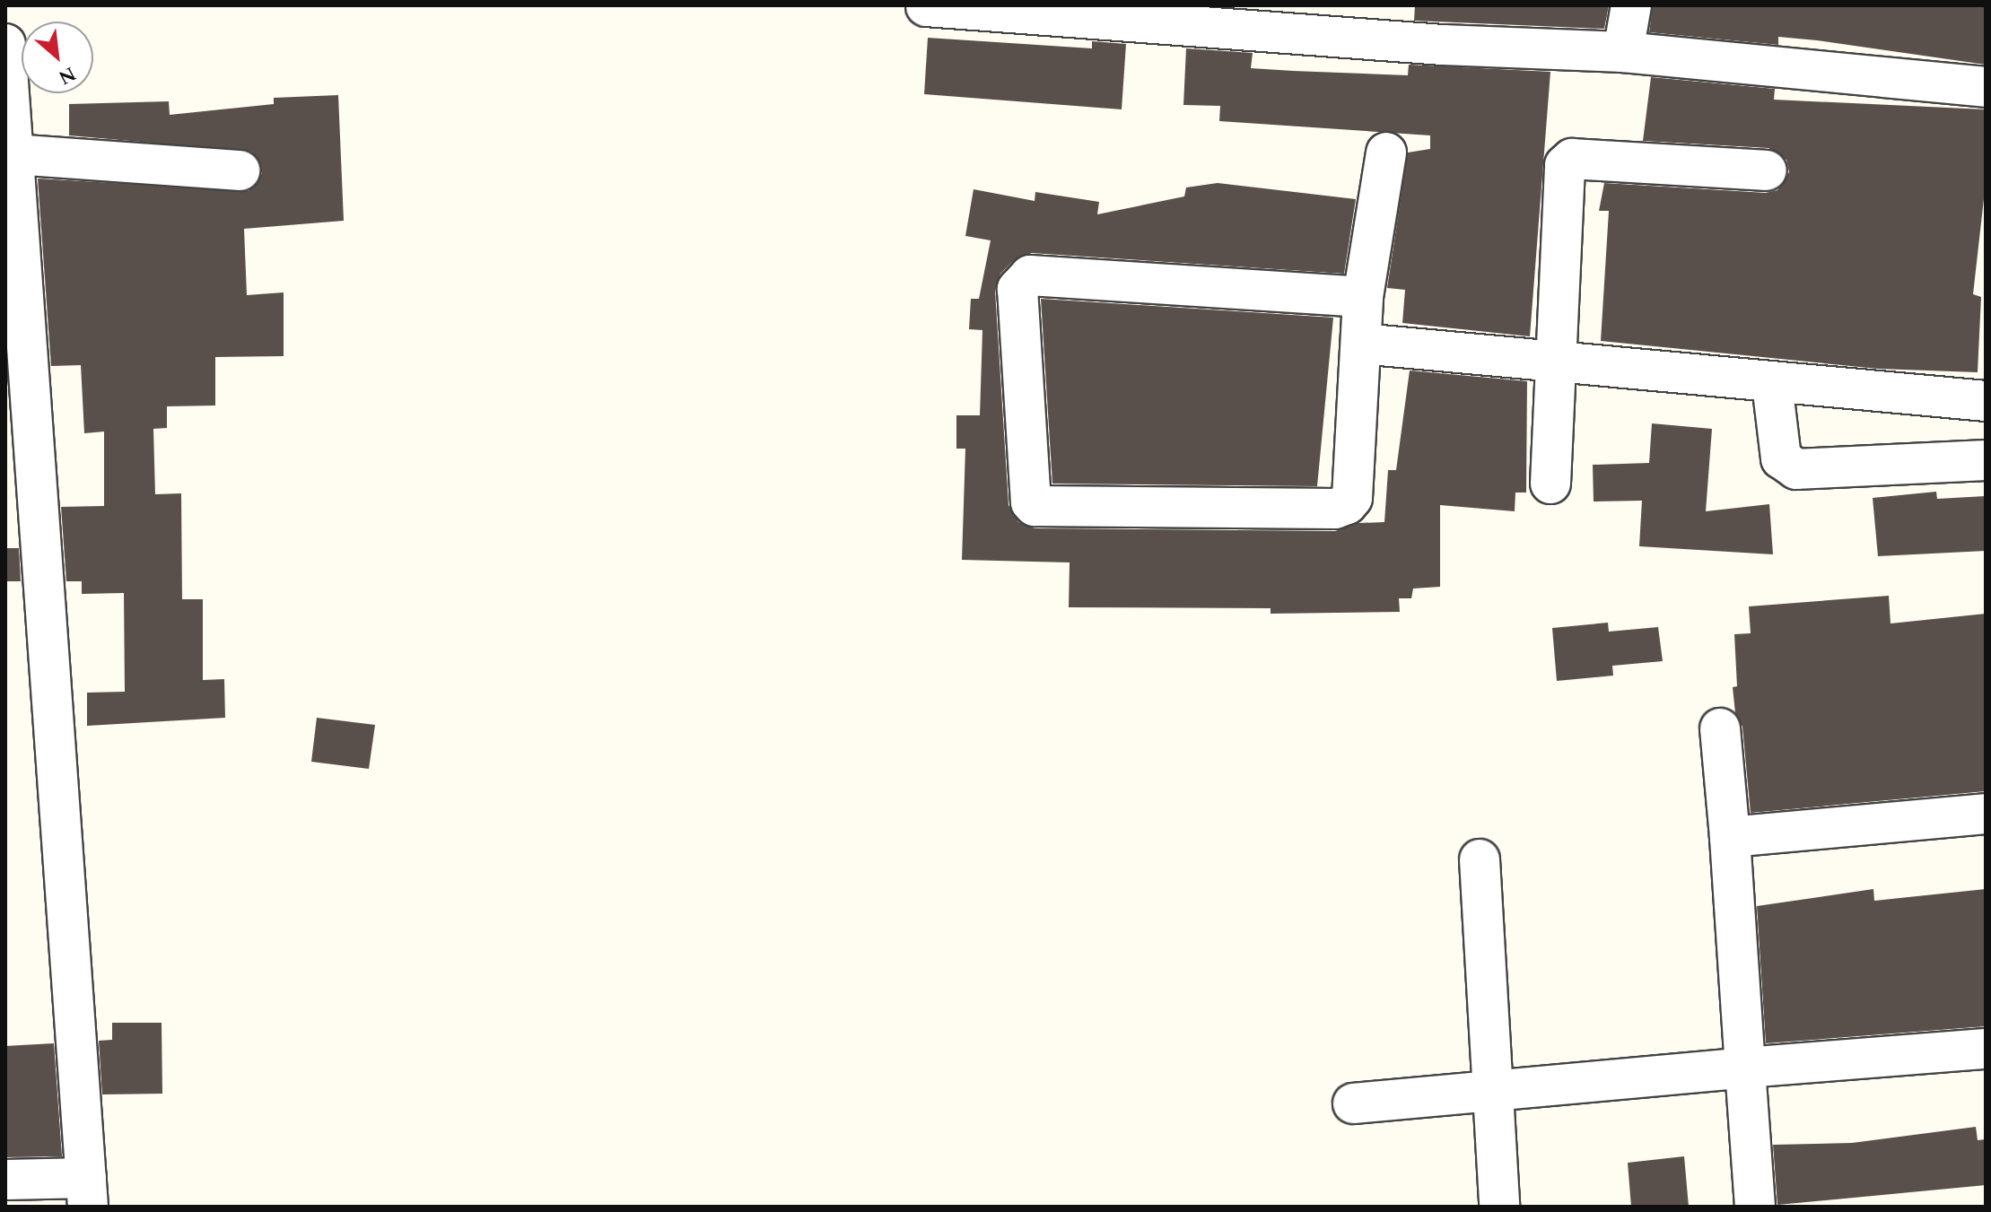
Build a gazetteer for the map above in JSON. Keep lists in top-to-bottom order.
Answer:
{
  "north": "bottom right"
}
